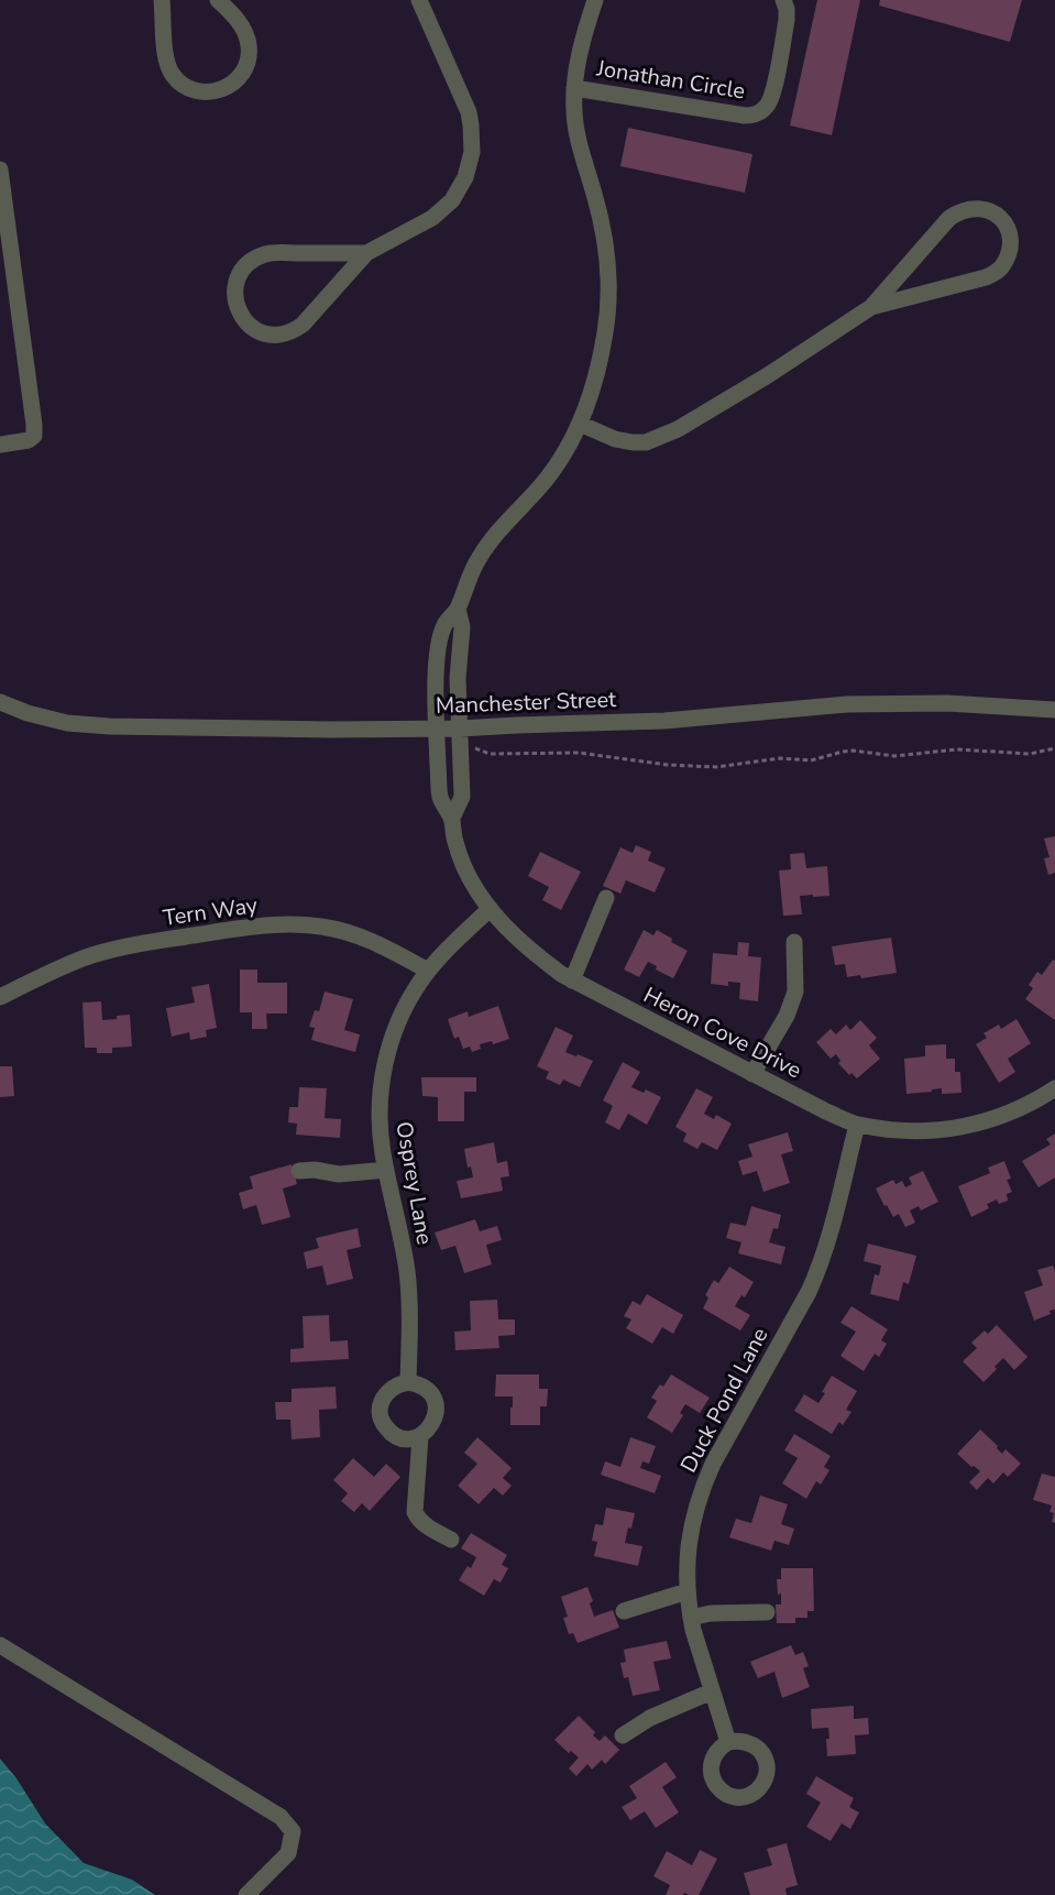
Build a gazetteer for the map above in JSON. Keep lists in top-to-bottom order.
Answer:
{
  "streets": {
    "street": [
      "Jonathan Circle",
      "Manchester Street",
      "Tern Way",
      "Heron Cove Drive",
      "Osprey Lane",
      "Duck Pond Lane"
    ]
  },
  "crossings": [
    ["Jonathan Circle", "Heron Cove Drive"],
    ["Manchester Street", "Heron Cove Drive"],
    ["Tern Way", "Osprey Lane"],
    ["Heron Cove Drive", "Osprey Lane"],
    ["Heron Cove Drive", "Duck Pond Lane"]
  ]
}
